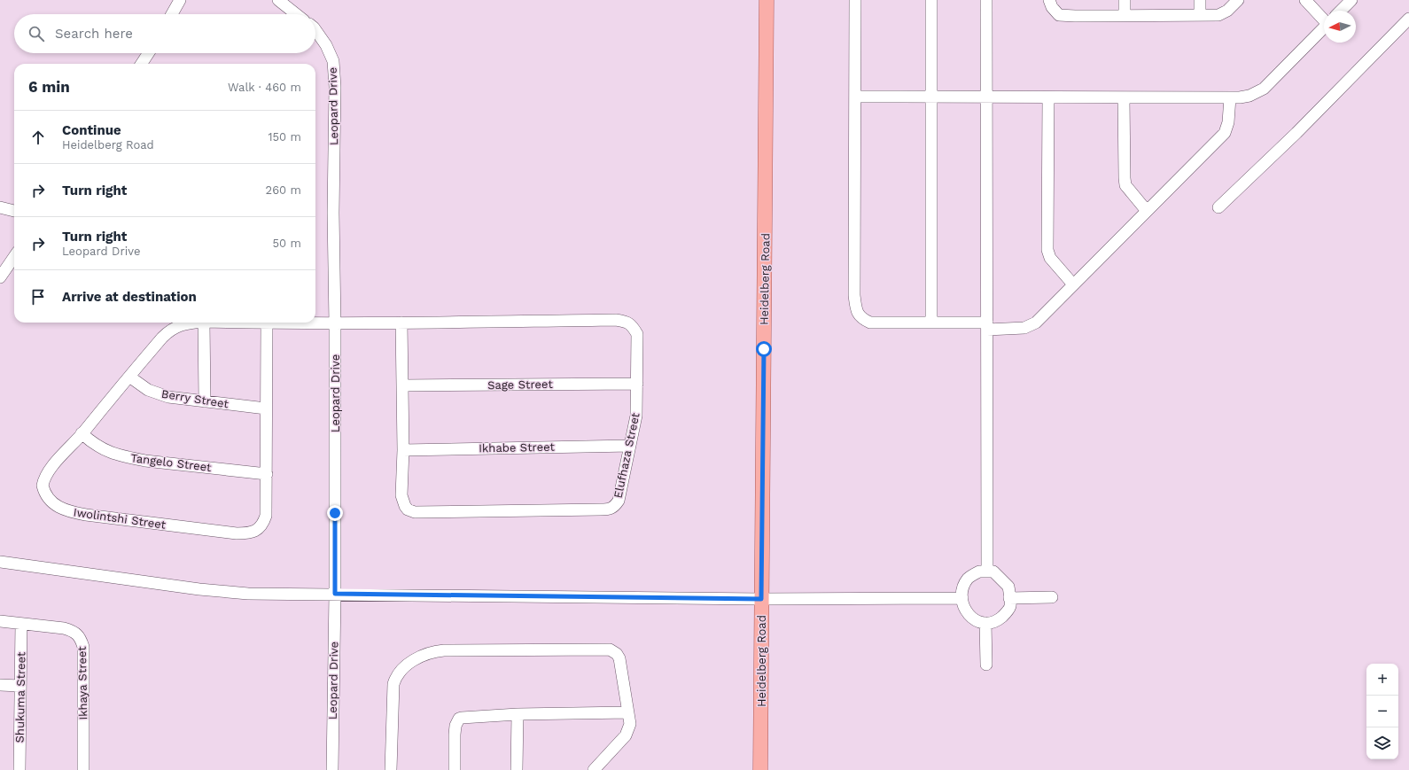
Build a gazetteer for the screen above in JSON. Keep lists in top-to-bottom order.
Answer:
{
  "streets": {
    "main road": ["Heidelberg Road"],
    "street": [
      "Leopard Drive",
      "Sage Street",
      "Berry Street",
      "Ikhabe Street",
      "Elufhaza Street",
      "Tangelo Street",
      "Iwolintshi Street",
      "Ikhaya Street",
      "Shukuma Street"
    ]
  },
  "crossings": [
    ["Leopard Drive", "Elufhaza Street"],
    ["Leopard Drive", "Iwolintshi Street"],
    ["Sage Street", "Elufhaza Street"],
    ["Berry Street", "Iwolintshi Street"],
    ["Ikhabe Street", "Elufhaza Street"],
    ["Elufhaza Street", "Iwolintshi Street"],
    ["Tangelo Street", "Iwolintshi Street"],
    ["Ikhaya Street", "Shukuma Street"]
  ],
  "north": "left",
  "page": {
    "search": "Search here",
    "heading": ["6 min", "Walk · 460 m"],
    "list": [
      ["Continue", "Heidelberg Road", "150 m"],
      ["Turn right", "260 m"],
      ["Turn right", "Leopard Drive", "50 m"],
      "Arrive at destination"
    ],
    "map_buttons": ["+", "−"]
  }
}
